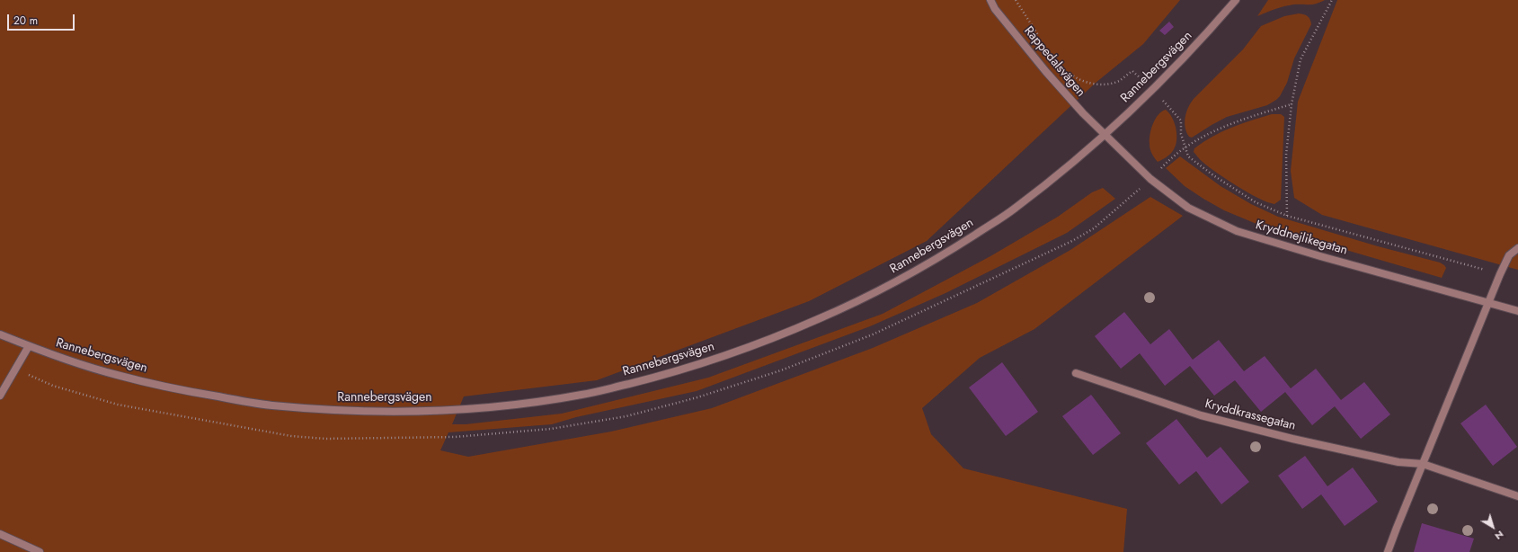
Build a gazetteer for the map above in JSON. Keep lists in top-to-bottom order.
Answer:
{
  "streets": {
    "street": [
      "Rappedalsvägen",
      "Rannebergsvägen",
      "Kryddnejlikegatan",
      "Kryddkrassegatan"
    ]
  },
  "crossings": [
    ["Rappedalsvägen", "Rannebergsvägen"],
    ["Rappedalsvägen", "Kryddnejlikegatan"],
    ["Rannebergsvägen", "Kryddnejlikegatan"]
  ],
  "scale_bar": "20 m",
  "north": "bottom right"
}
